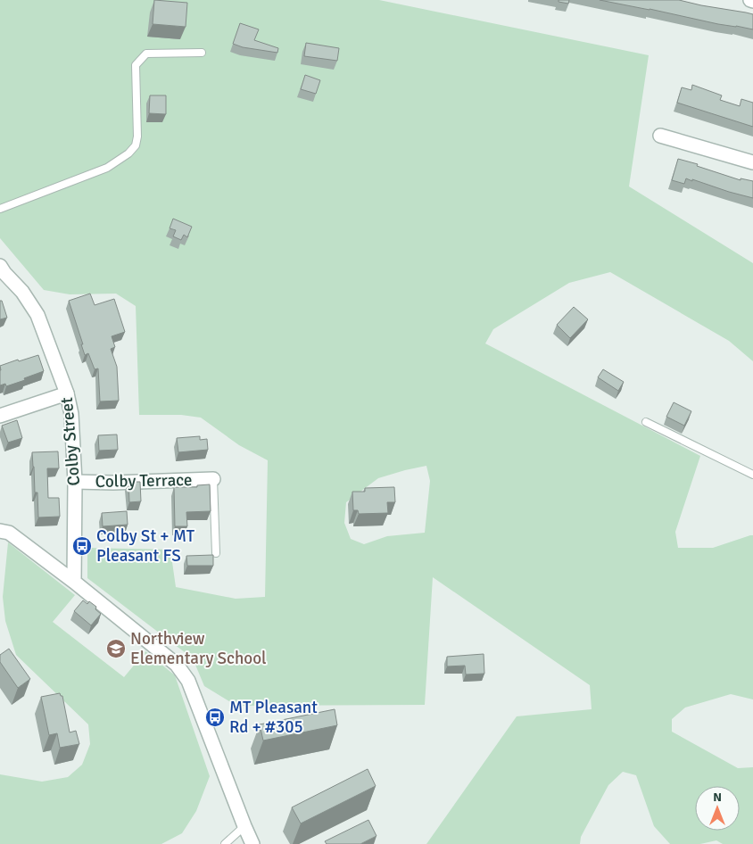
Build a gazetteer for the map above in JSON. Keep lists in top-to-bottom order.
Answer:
{
  "streets": {
    "street": ["Colby Street", "Colby Terrace"]
  },
  "crossings": [
    ["Colby Street", "Colby Terrace"]
  ],
  "places": {
    "bus stop": ["Colby St + MT Pleasant FS", "MT Pleasant Rd + #305"],
    "school or university": ["Northview Elementary School"]
  },
  "north": "top"
}
